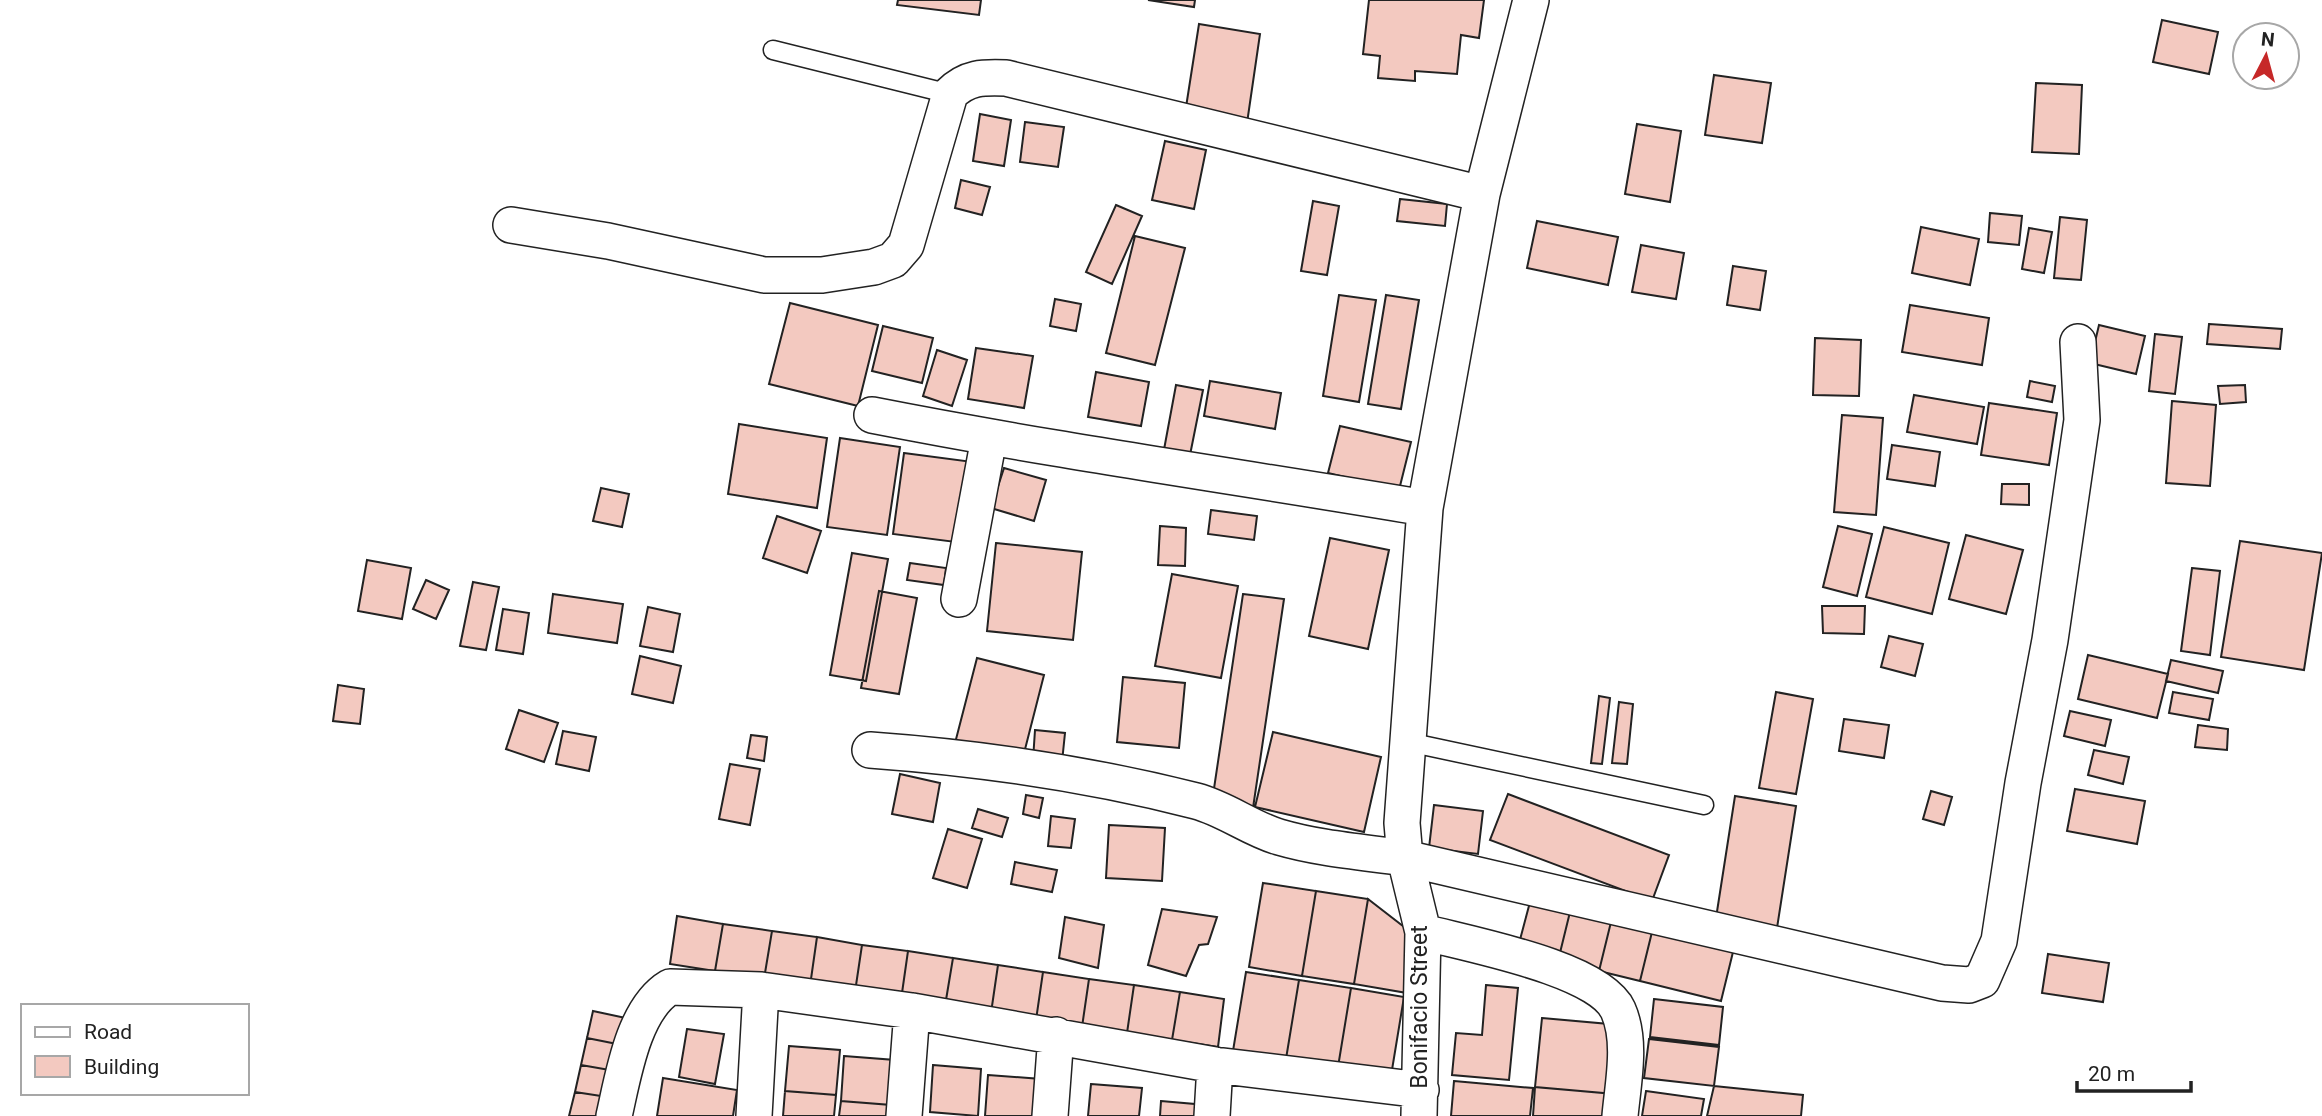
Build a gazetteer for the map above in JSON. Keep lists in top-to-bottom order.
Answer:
{
  "streets": {
    "street": ["Bonifacio Street"]
  },
  "legend": ["Road", "Building"],
  "scale_bar": "20 m",
  "north": "top"
}
